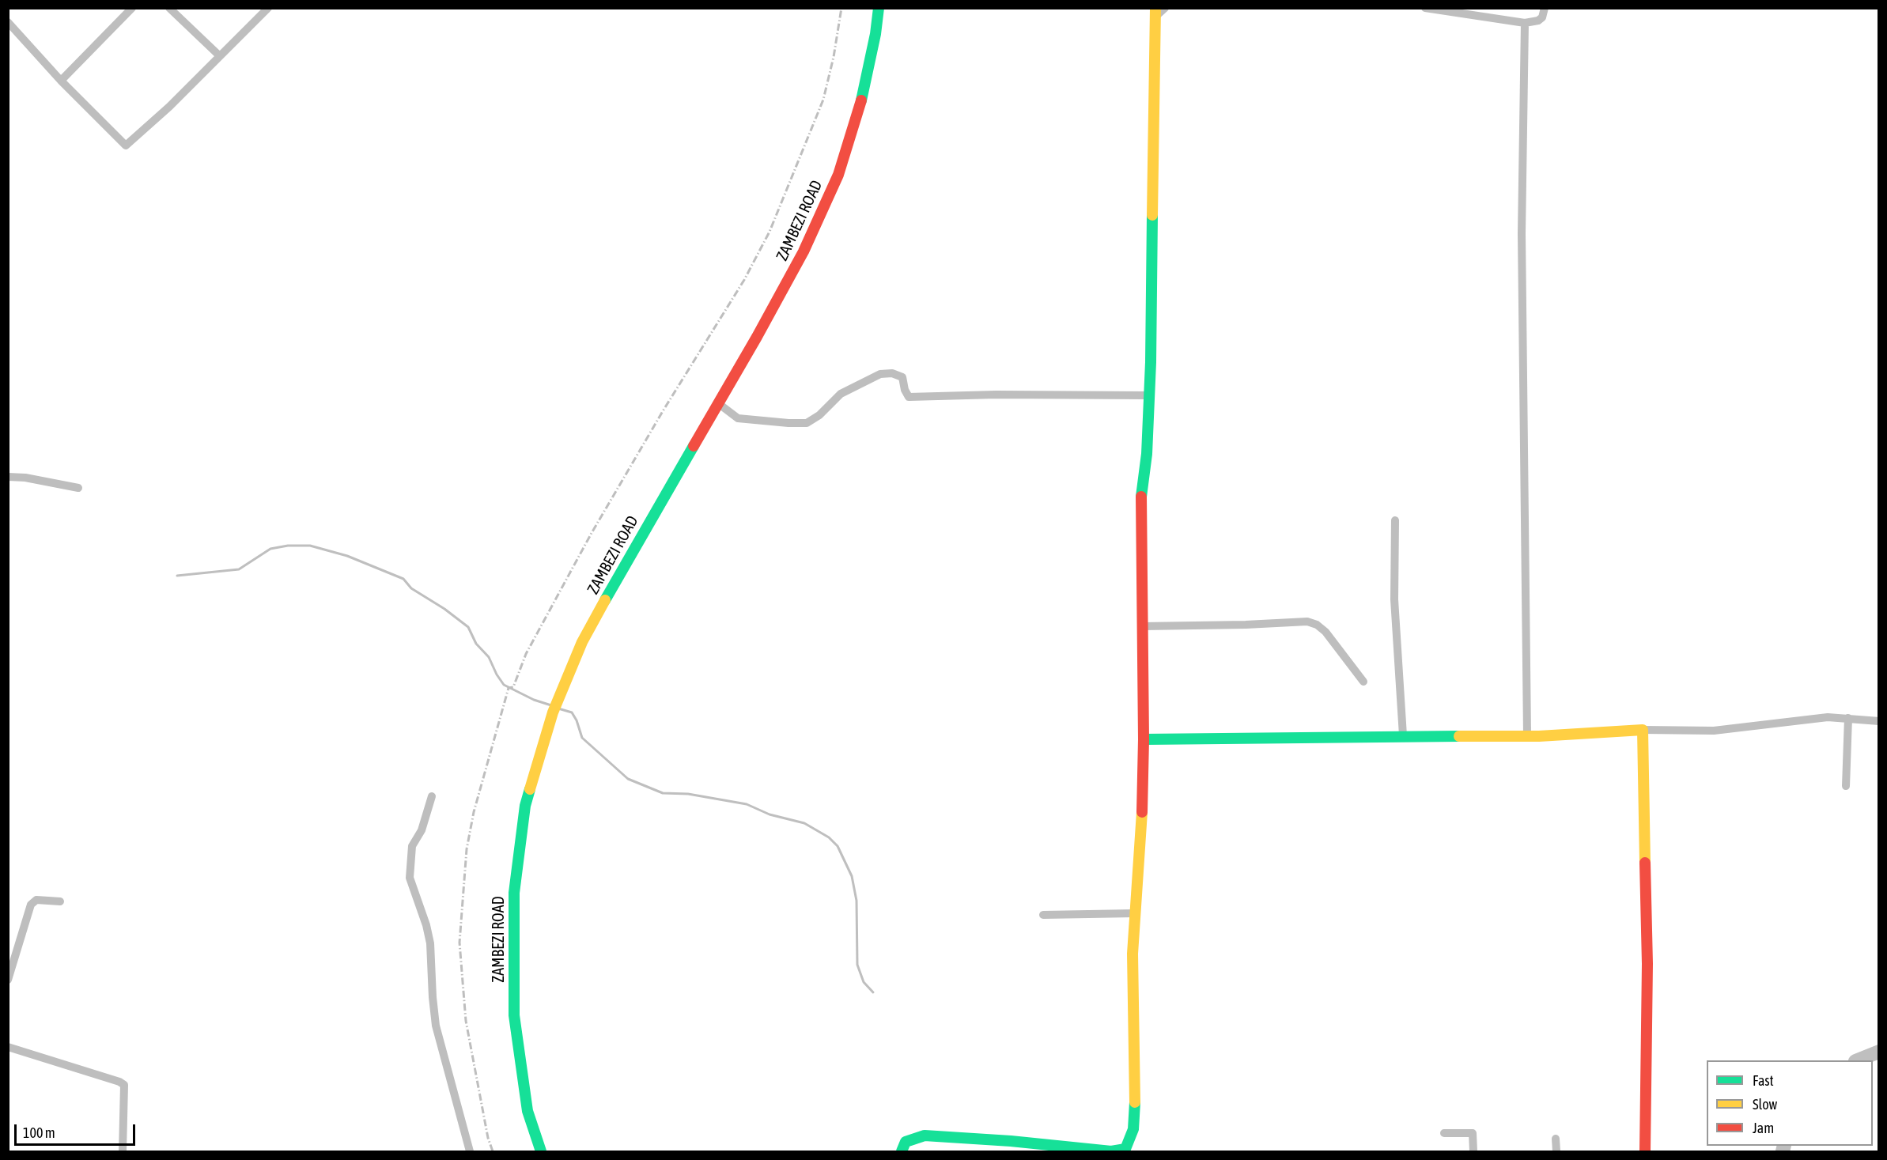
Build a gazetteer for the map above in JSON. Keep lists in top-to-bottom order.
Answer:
{
  "streets": {
    "street": ["ZAMBEZI ROAD"]
  },
  "legend": ["Fast", "Slow", "Jam"],
  "scale_bar": "100 m"
}
